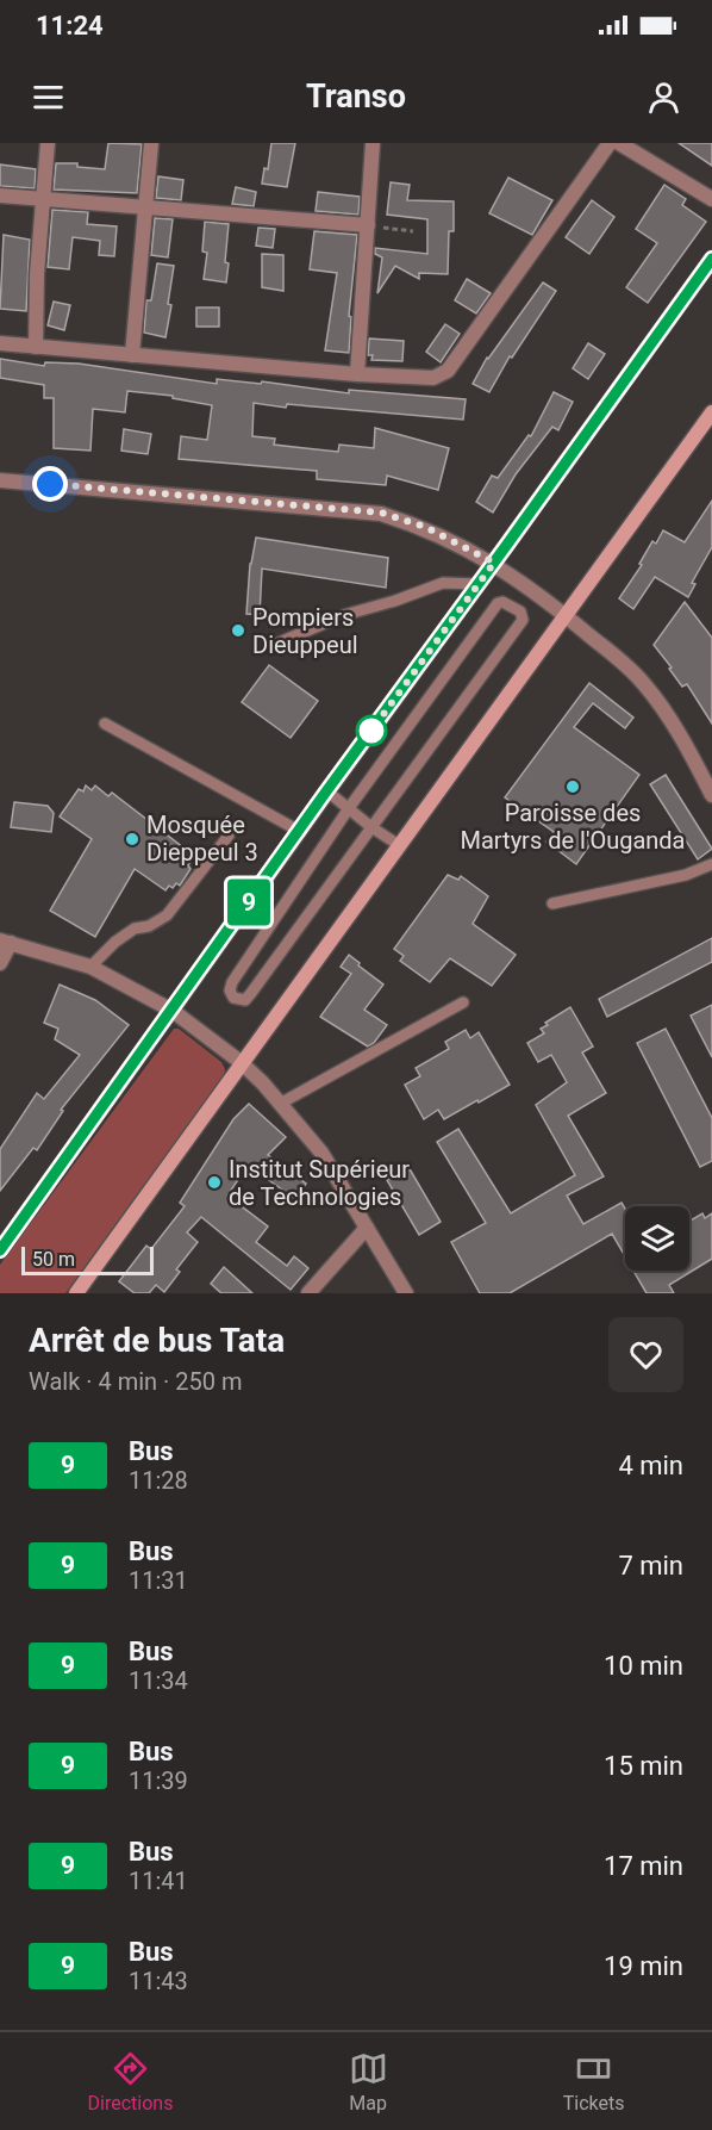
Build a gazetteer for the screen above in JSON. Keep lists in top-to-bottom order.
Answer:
{
  "places": [
    "Pompiers Dieuppeul",
    "Paroisse des Martyrs de l'Ouganda",
    "Mosquée Dieppeul 3",
    "Institut Supérieur de Technologies"
  ],
  "lines": ["bus line 9"],
  "scale_bar": "50 m",
  "page": {
    "status": "11:24",
    "header": "Transo",
    "on_map": "9",
    "scale": "50 m",
    "heading": ["Arrêt de bus Tata", "Walk · 4 min · 250 m"],
    "list": [
      {
        "mark": "9",
        "name": "Bus",
        "note": "11:28",
        "value": "4 min"
      },
      {
        "mark": "9",
        "name": "Bus",
        "note": "11:31",
        "value": "7 min"
      },
      {
        "mark": "9",
        "name": "Bus",
        "note": "11:34",
        "value": "10 min"
      },
      {
        "mark": "9",
        "name": "Bus",
        "note": "11:39",
        "value": "15 min"
      },
      {
        "mark": "9",
        "name": "Bus",
        "note": "11:41",
        "value": "17 min"
      },
      {
        "mark": "9",
        "name": "Bus",
        "note": "11:43",
        "value": "19 min"
      }
    ],
    "tabs": ["Directions", "Map", "Tickets"]
  }
}
